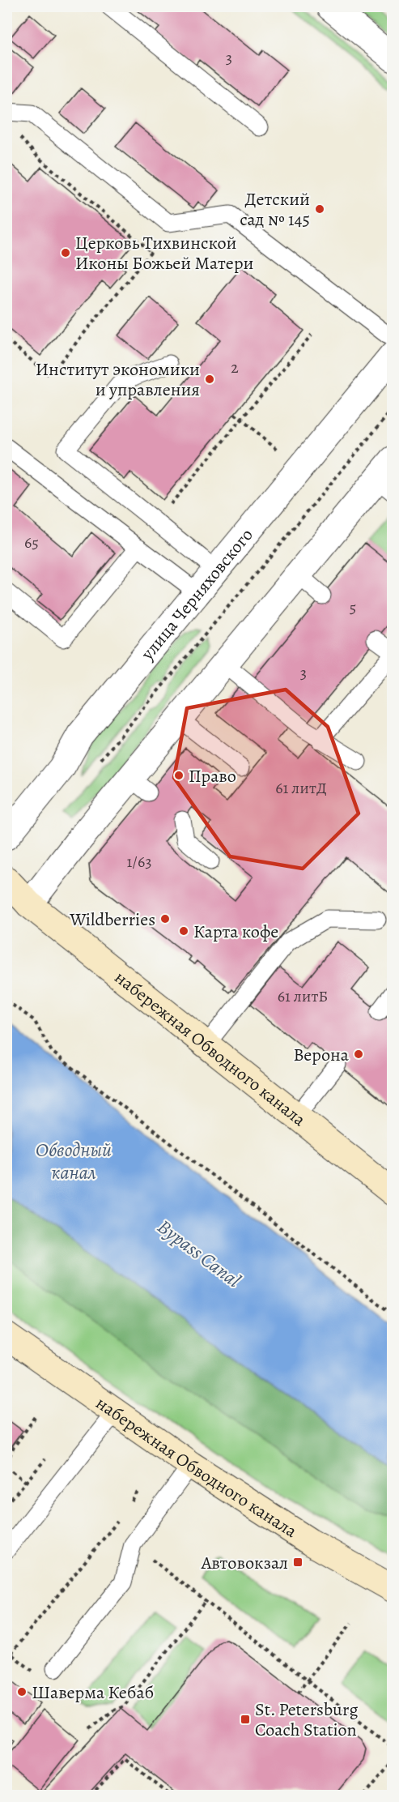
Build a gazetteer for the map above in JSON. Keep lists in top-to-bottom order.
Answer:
{
  "streets": {
    "main road": ["набережная Обводного канала"],
    "street": ["улица Черняховского"]
  },
  "water": ["Обводный канал", "Bypass Canal"],
  "places": {
    "other": [
      "Детский сад № 145",
      "Церковь Тихвинской Иконы Божьей Матери",
      "Институт экономики и управления",
      "Право",
      "Wildberries",
      "Карта кофе",
      "Верона",
      "Шаверма Кебаб"
    ],
    "transit": ["Автовокзал", "St. Petersburg Coach Station"]
  },
  "house_numbers": [
    "3",
    "2",
    "65",
    "5",
    "3",
    "61 литД",
    "1/63",
    "61 литБ"
  ]
}
